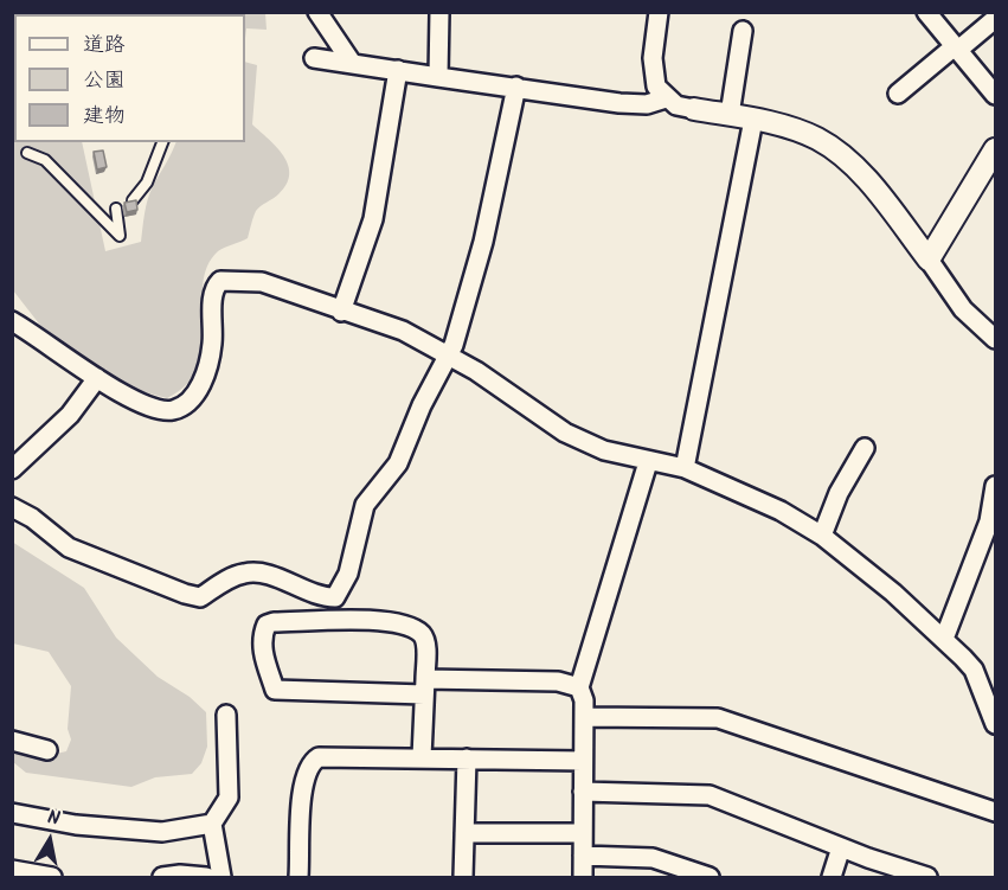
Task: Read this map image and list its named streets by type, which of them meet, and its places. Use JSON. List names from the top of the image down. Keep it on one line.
{"legend":["道路","公園","建物"],"north":"top"}
